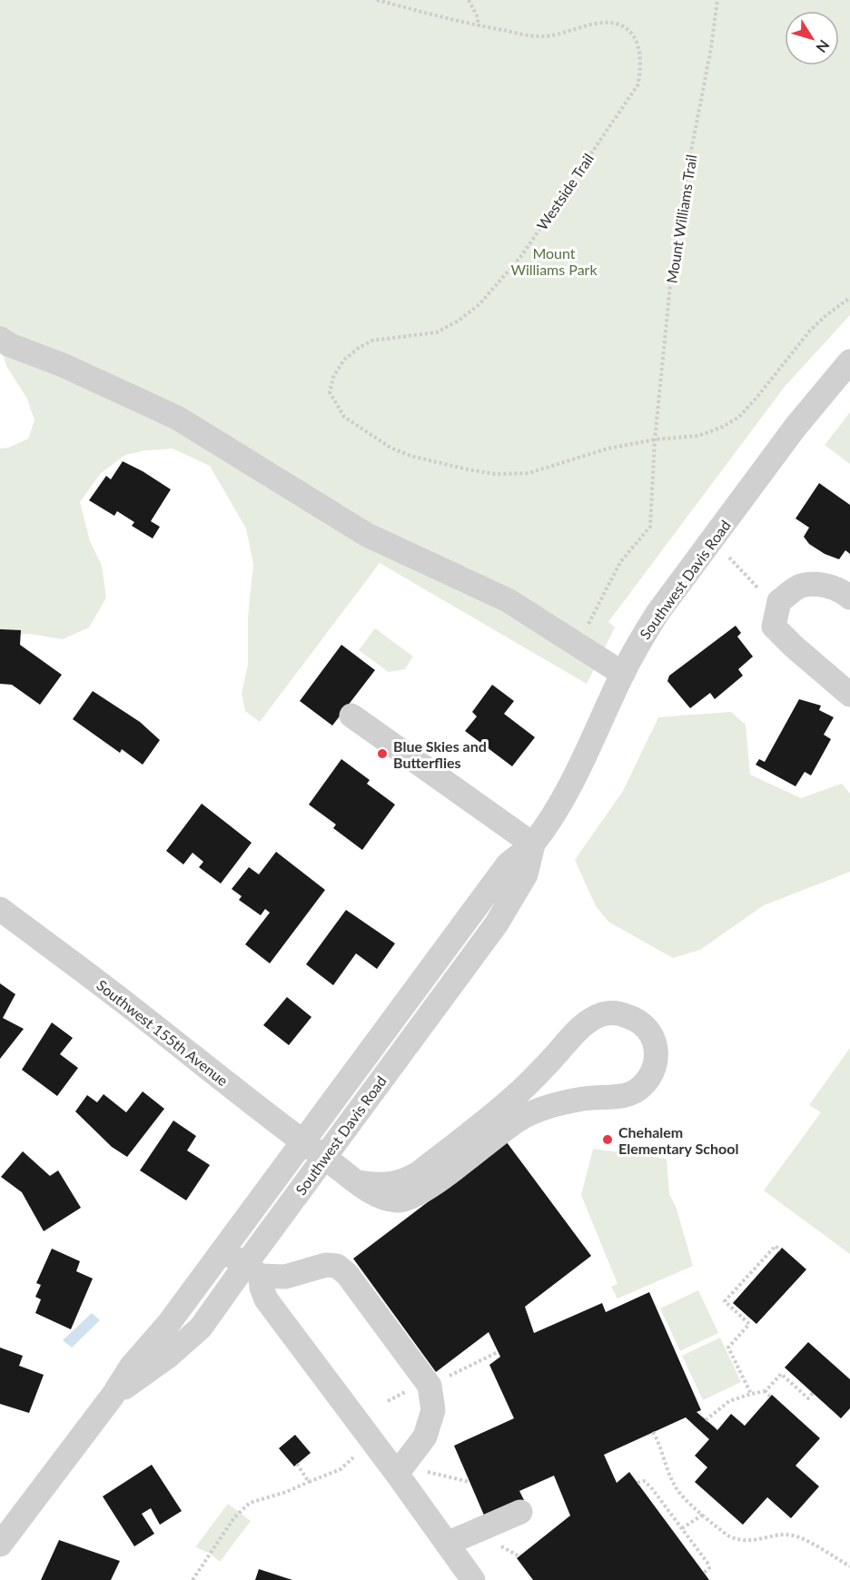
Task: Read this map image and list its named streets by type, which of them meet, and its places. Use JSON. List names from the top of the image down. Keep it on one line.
{"streets":{"street":["Southwest Davis Road","Southwest 155th Avenue"],"path":["Westside Trail","Mount Williams Trail"]},"crossings":[["Westside Trail","Mount Williams Trail"],["Southwest Davis Road","Southwest 155th Avenue"]],"parks":["Mount Williams Park"],"places":["Blue Skies and Butterflies","Chehalem Elementary School"],"north":"bottom right"}
